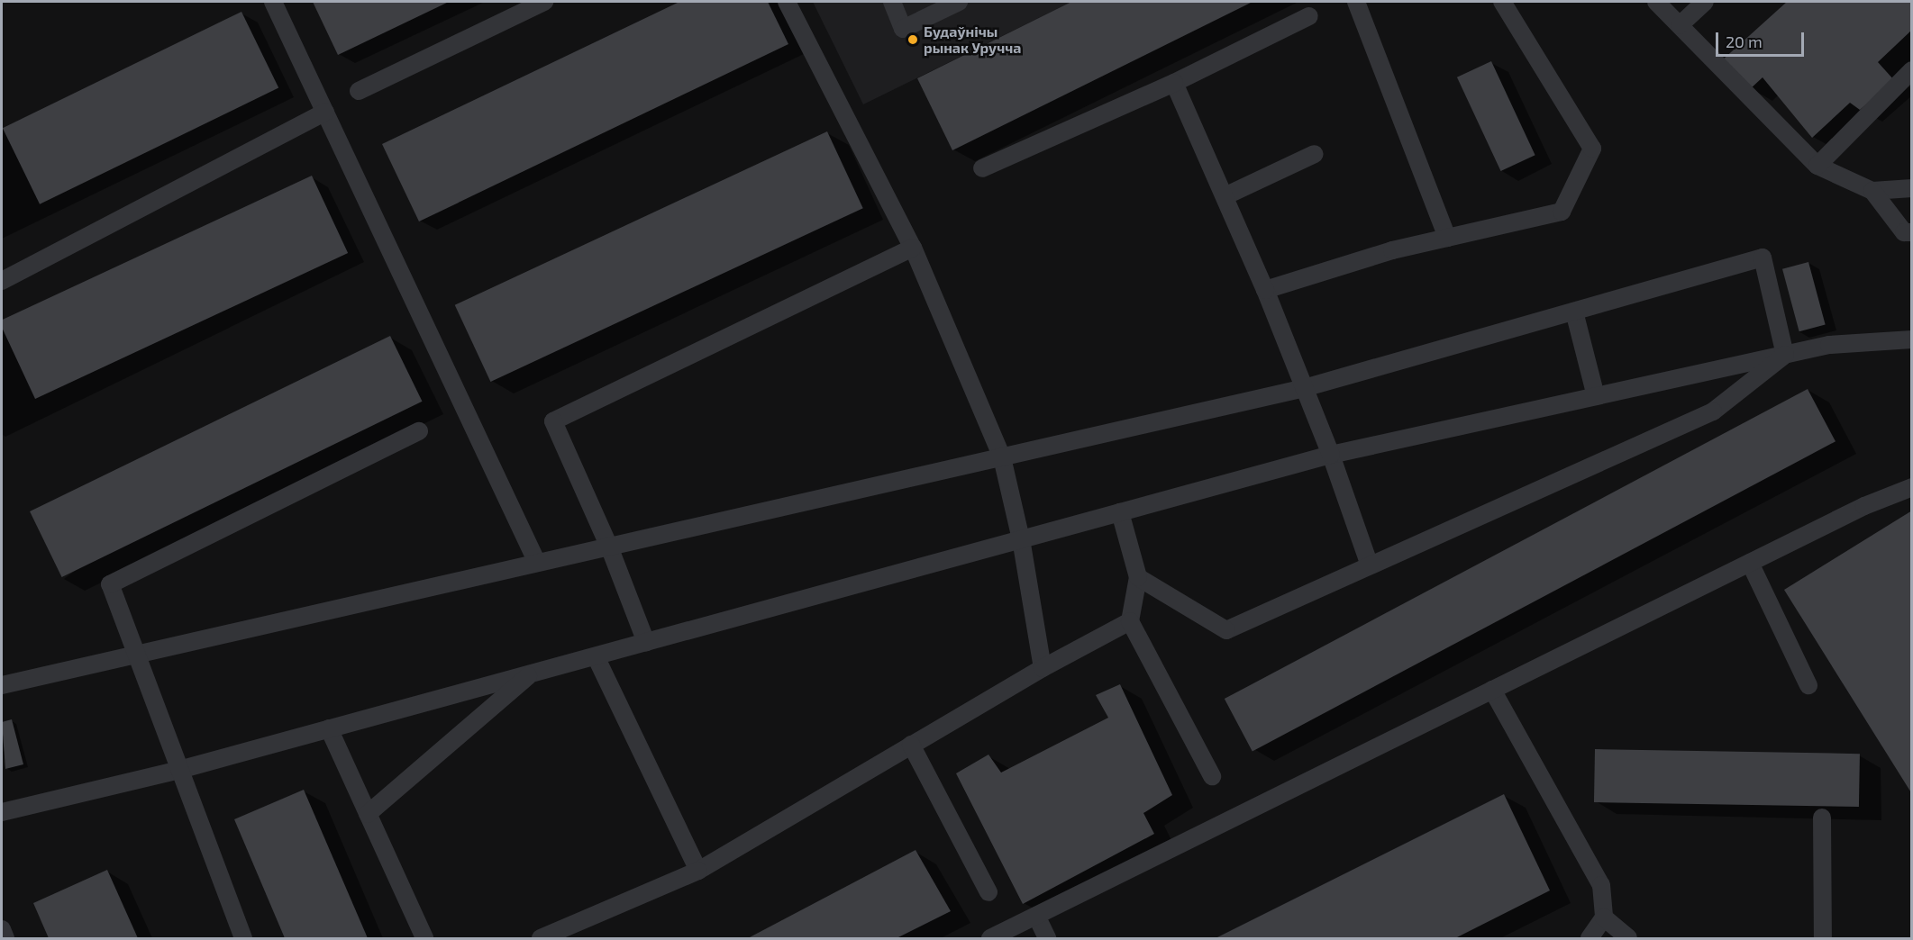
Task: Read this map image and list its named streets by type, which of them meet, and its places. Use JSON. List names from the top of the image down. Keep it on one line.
{"places":["Будаўнічы рынак Уручча"],"scale_bar":"20 m"}
